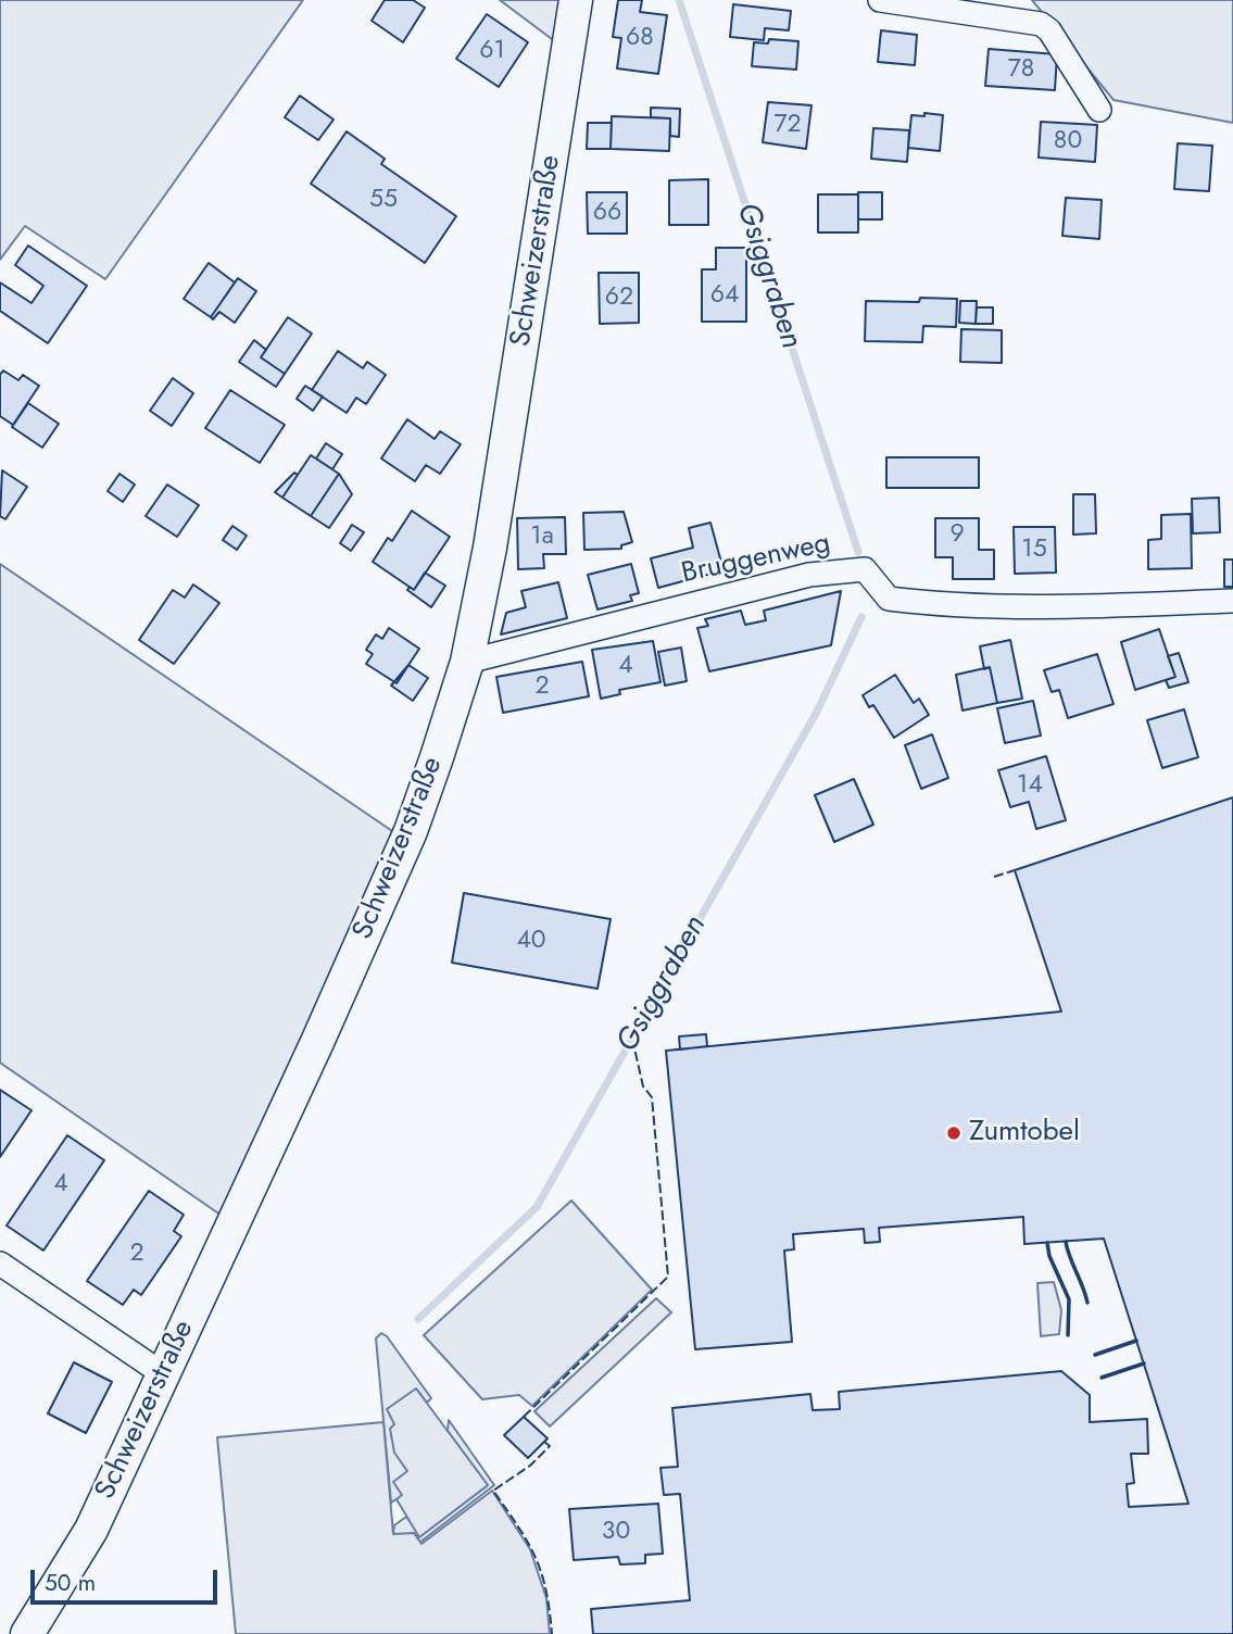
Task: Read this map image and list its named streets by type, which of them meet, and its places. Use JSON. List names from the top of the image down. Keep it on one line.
{"streets":{"street":["Schweizerstraße","Bruggenweg"]},"crossings":[["Schweizerstraße","Bruggenweg"]],"water":["Gsiggraben"],"places":["Zumtobel"],"house_numbers":["68","61","78","72","80","55","66","64","62","9","1a","15","4","2","14","40","4","2","30"],"scale_bar":"50 m"}
